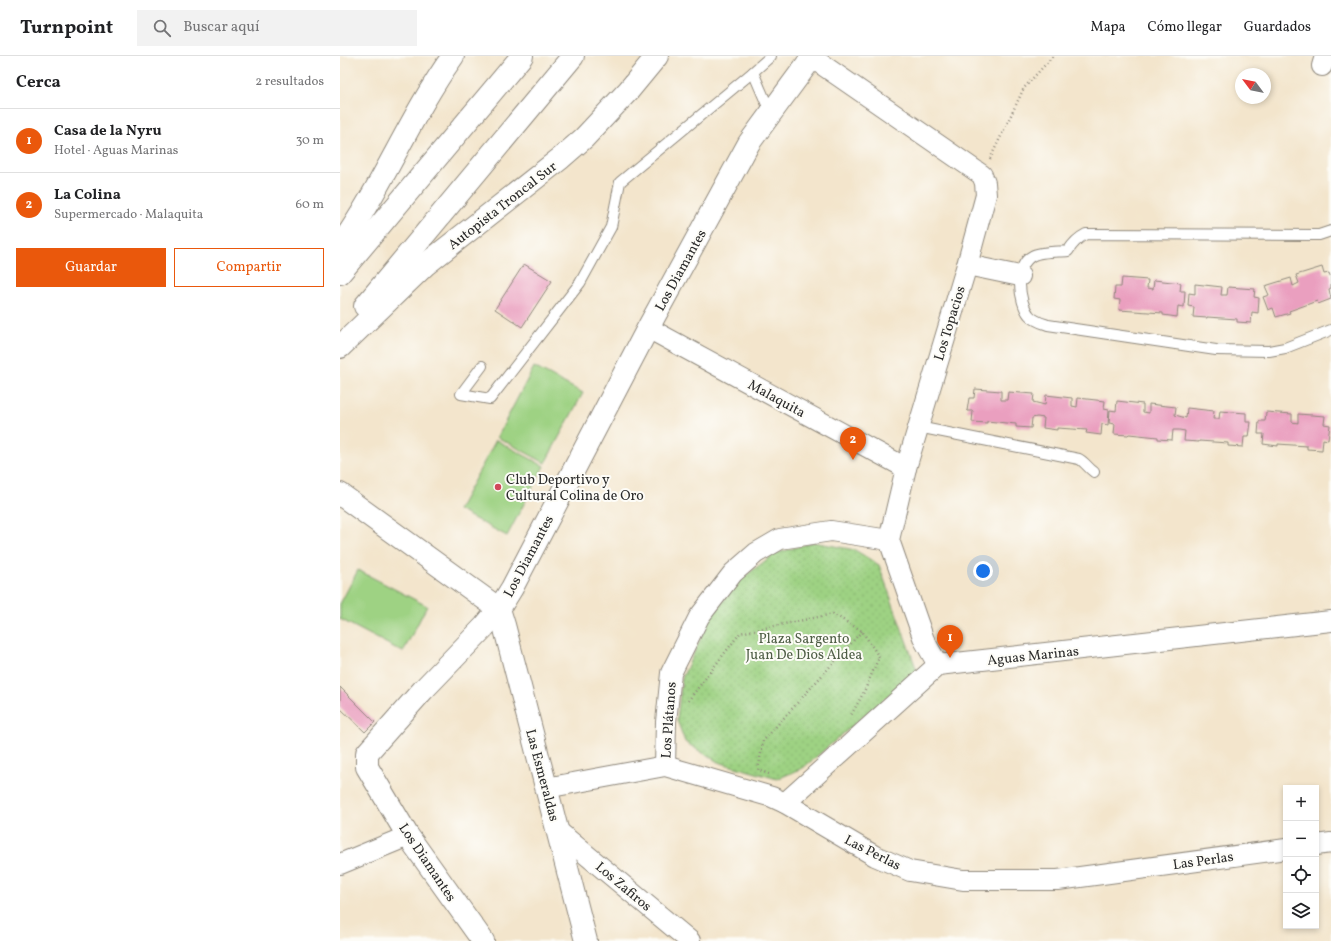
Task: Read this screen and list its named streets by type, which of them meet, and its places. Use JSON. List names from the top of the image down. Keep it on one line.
{"streets":{"main road":["Autopista Troncal Sur","Los Diamantes","Las Esmeraldas"],"street":["Los Topacios","Malaquita","Aguas Marinas","Los Plátanos","Las Perlas","Los Zafiros"]},"crossings":[["Los Diamantes","Malaquita"],["Los Diamantes","Las Esmeraldas"],["Los Topacios","Malaquita"],["Los Topacios","Los Plátanos"],["Los Plátanos","Las Perlas"],["Las Esmeraldas","Las Perlas"],["Las Esmeraldas","Los Zafiros"]],"parks":["Plaza Sargento Juan De Dios Aldea"],"places":["Club Deportivo y Cultural Colina de Oro"],"north":"top left","page":{"header":"Turnpoint","search":"Buscar aquí","nav":["Mapa","Cómo llegar","Guardados"],"heading":["Cerca","2 resultados"],"list":[{"mark":"1","name":"Casa de la Nyru","note":"Hotel · Aguas Marinas","value":"30 m"},{"mark":"2","name":"La Colina","note":"Supermercado · Malaquita","value":"60 m"}],"buttons":["Guardar","Compartir"],"pins":["2","1"],"map_buttons":["+","−"]}}
